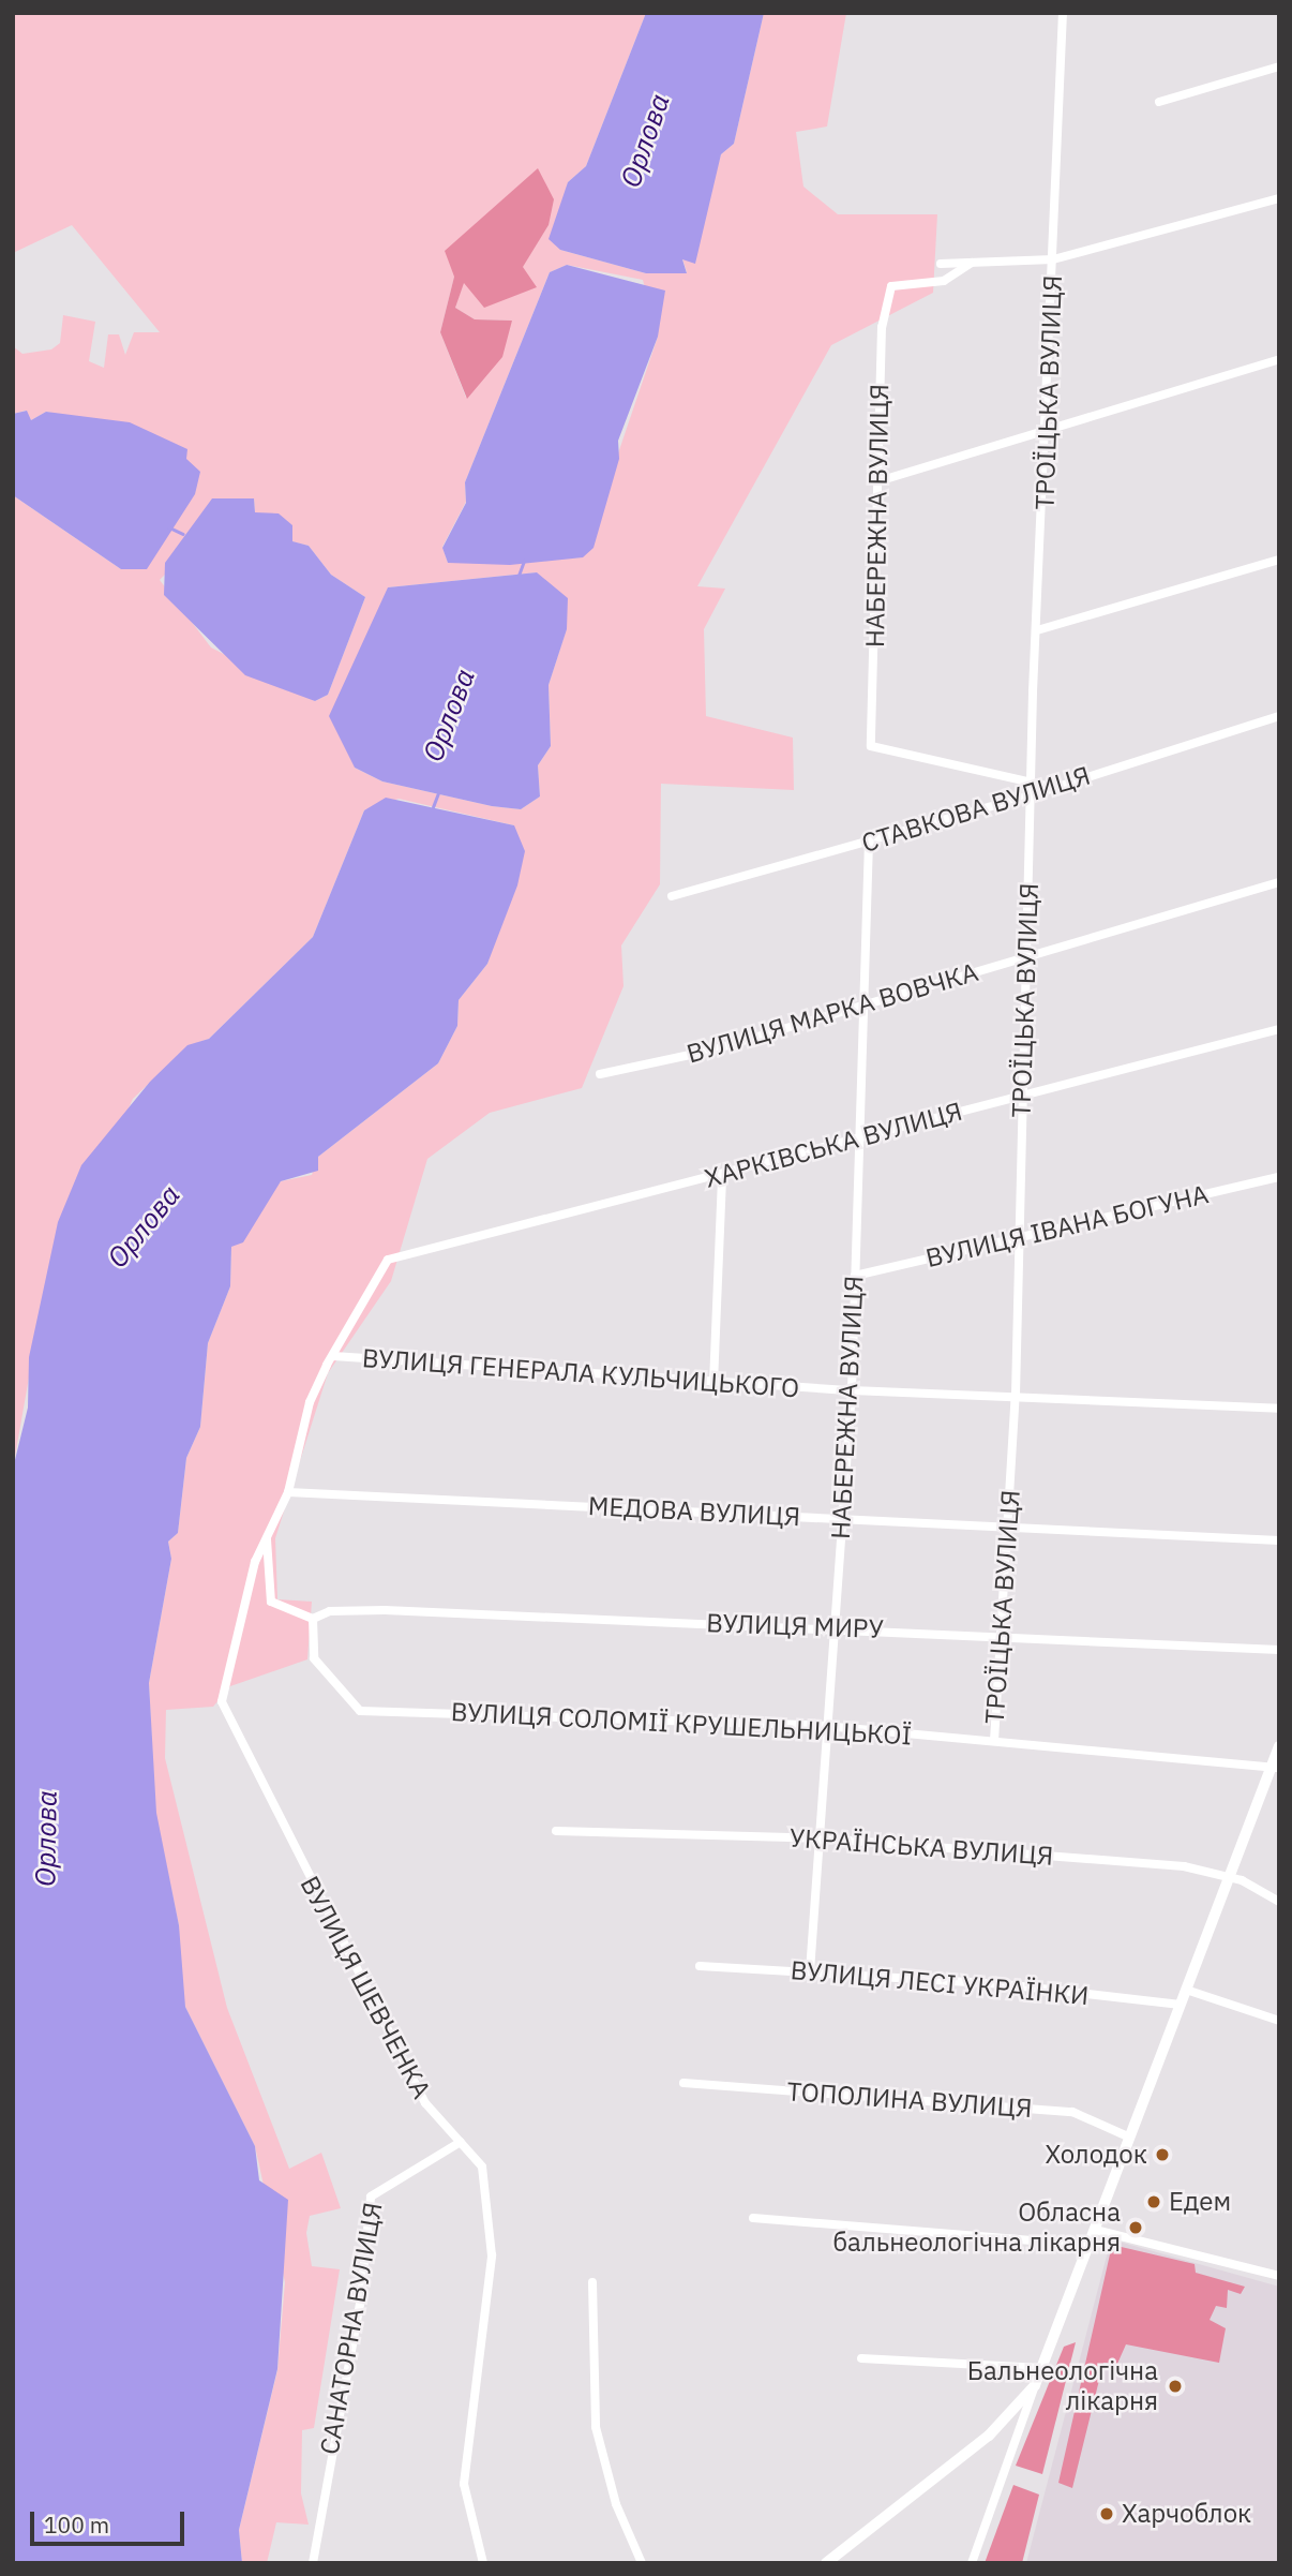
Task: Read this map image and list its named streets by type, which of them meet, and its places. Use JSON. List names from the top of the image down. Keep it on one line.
{"streets":{"street":["ТРОЇЦЬКА ВУЛИЦЯ","НАБЕРЕЖНА ВУЛИЦЯ","СТАВКОВА ВУЛИЦЯ","ВУЛИЦЯ МАРКА ВОВЧКА","ХАРКІВСЬКА ВУЛИЦЯ","ВУЛИЦЯ ІВАНА БОГУНА","ВУЛИЦЯ ГЕНЕРАЛА КУЛЬЧИЦЬКОГО","МЕДОВА ВУЛИЦЯ","ВУЛИЦЯ МИРУ","ВУЛИЦЯ СОЛОМІЇ КРУШЕЛЬНИЦЬКОЇ","УКРАЇНСЬКА ВУЛИЦЯ","ВУЛИЦЯ ЛЕСІ УКРАЇНКИ","ВУЛИЦЯ ШЕВЧЕНКА","ТОПОЛИНА ВУЛИЦЯ","САНАТОРНА ВУЛИЦЯ"]},"crossings":[["ТРОЇЦЬКА ВУЛИЦЯ","НАБЕРЕЖНА ВУЛИЦЯ"],["ТРОЇЦЬКА ВУЛИЦЯ","СТАВКОВА ВУЛИЦЯ"],["ТРОЇЦЬКА ВУЛИЦЯ","ВУЛИЦЯ МАРКА ВОВЧКА"],["ТРОЇЦЬКА ВУЛИЦЯ","ХАРКІВСЬКА ВУЛИЦЯ"],["ТРОЇЦЬКА ВУЛИЦЯ","ВУЛИЦЯ ІВАНА БОГУНА"],["ТРОЇЦЬКА ВУЛИЦЯ","ВУЛИЦЯ ГЕНЕРАЛА КУЛЬЧИЦЬКОГО"],["ТРОЇЦЬКА ВУЛИЦЯ","МЕДОВА ВУЛИЦЯ"],["ТРОЇЦЬКА ВУЛИЦЯ","ВУЛИЦЯ МИРУ"],["ТРОЇЦЬКА ВУЛИЦЯ","ВУЛИЦЯ СОЛОМІЇ КРУШЕЛЬНИЦЬКОЇ"],["НАБЕРЕЖНА ВУЛИЦЯ","СТАВКОВА ВУЛИЦЯ"],["НАБЕРЕЖНА ВУЛИЦЯ","ВУЛИЦЯ МАРКА ВОВЧКА"],["НАБЕРЕЖНА ВУЛИЦЯ","ХАРКІВСЬКА ВУЛИЦЯ"],["НАБЕРЕЖНА ВУЛИЦЯ","ВУЛИЦЯ ІВАНА БОГУНА"],["НАБЕРЕЖНА ВУЛИЦЯ","ВУЛИЦЯ ГЕНЕРАЛА КУЛЬЧИЦЬКОГО"],["НАБЕРЕЖНА ВУЛИЦЯ","МЕДОВА ВУЛИЦЯ"],["НАБЕРЕЖНА ВУЛИЦЯ","ВУЛИЦЯ МИРУ"],["НАБЕРЕЖНА ВУЛИЦЯ","ВУЛИЦЯ СОЛОМІЇ КРУШЕЛЬНИЦЬКОЇ"],["НАБЕРЕЖНА ВУЛИЦЯ","УКРАЇНСЬКА ВУЛИЦЯ"],["НАБЕРЕЖНА ВУЛИЦЯ","ВУЛИЦЯ ЛЕСІ УКРАЇНКИ"],["ХАРКІВСЬКА ВУЛИЦЯ","ВУЛИЦЯ ГЕНЕРАЛА КУЛЬЧИЦЬКОГО"],["ВУЛИЦЯ МИРУ","ВУЛИЦЯ СОЛОМІЇ КРУШЕЛЬНИЦЬКОЇ"],["ВУЛИЦЯ ШЕВЧЕНКА","САНАТОРНА ВУЛИЦЯ"]],"water":["Орлова"],"places":["Холодок","Едем","Обласна бальнеологічна лікарня","Бальнеологічна лікарня","Харчоблок"],"scale_bar":"100 m"}
